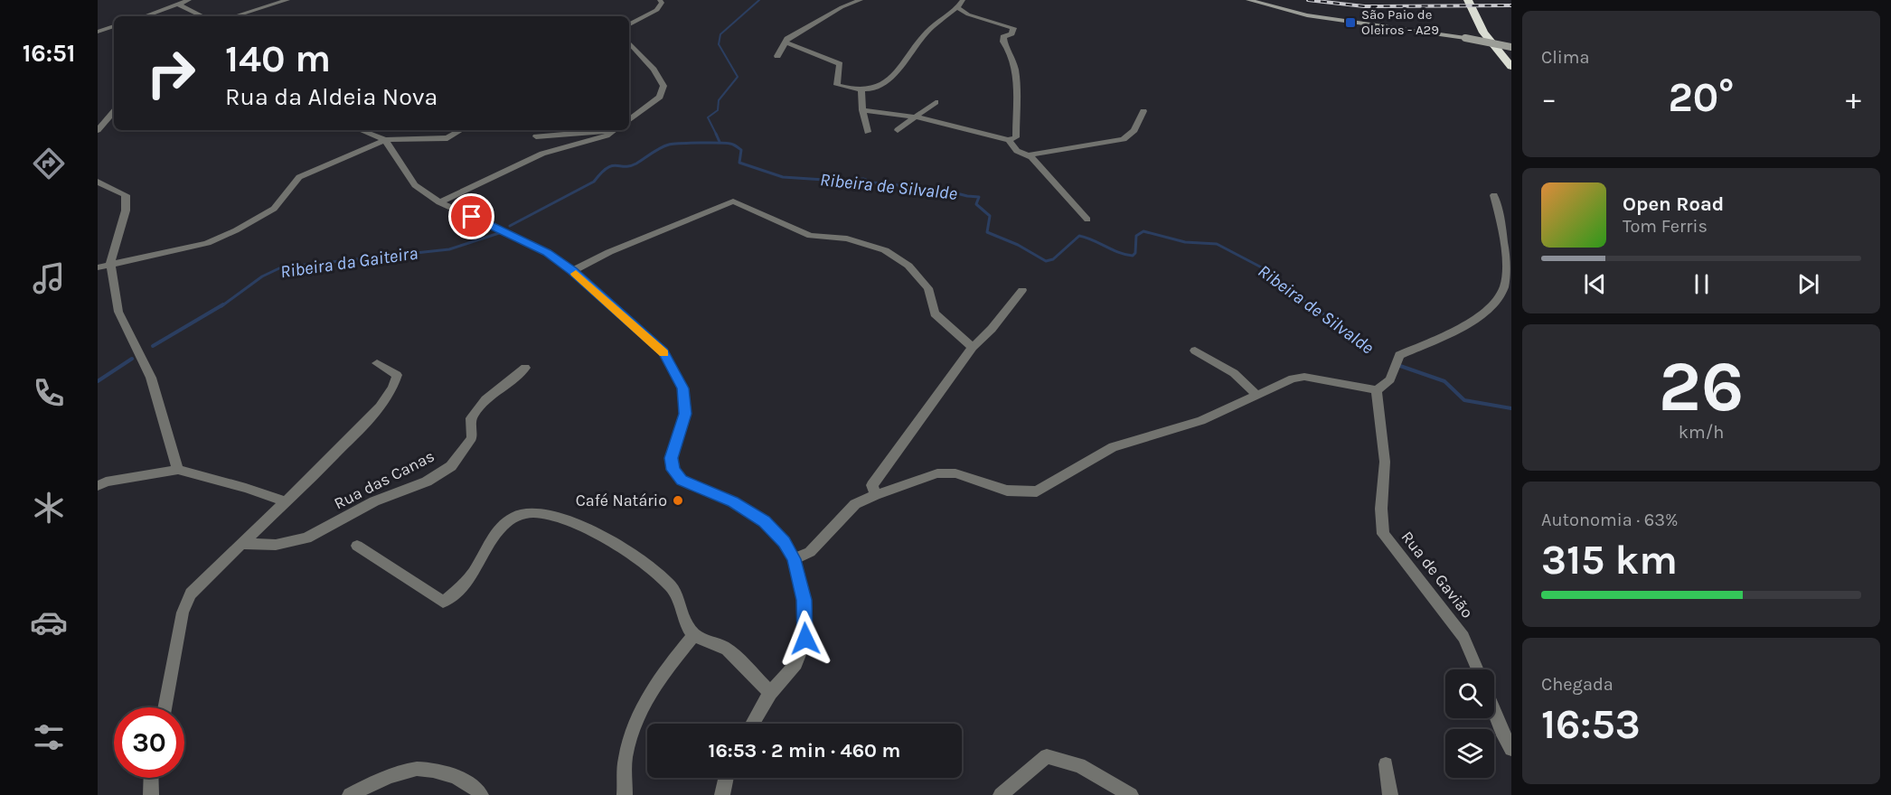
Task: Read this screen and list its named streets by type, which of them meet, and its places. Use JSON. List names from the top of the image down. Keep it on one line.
{"streets":{"street":["Rua das Canas","Rua de Gavião"]},"water":["Ribeira de Silvalde","Ribeira da Gaiteira"],"places":{"transit":["São Paio de Oleiros - A29"],"other":["Café Natário"]},"page":{"tabs":"16:51","tile":["Clima",["26","km/h"],["Autonomia · 63%","315 km"],["Chegada","16:53"]],"turn":["140 m","Rua da Aldeia Nova"],"heat":["−","20°","+"],"song":["Open Road","Tom Ferris"],"limit":"30","trip":"16:53 · 2 min · 460 m"}}
